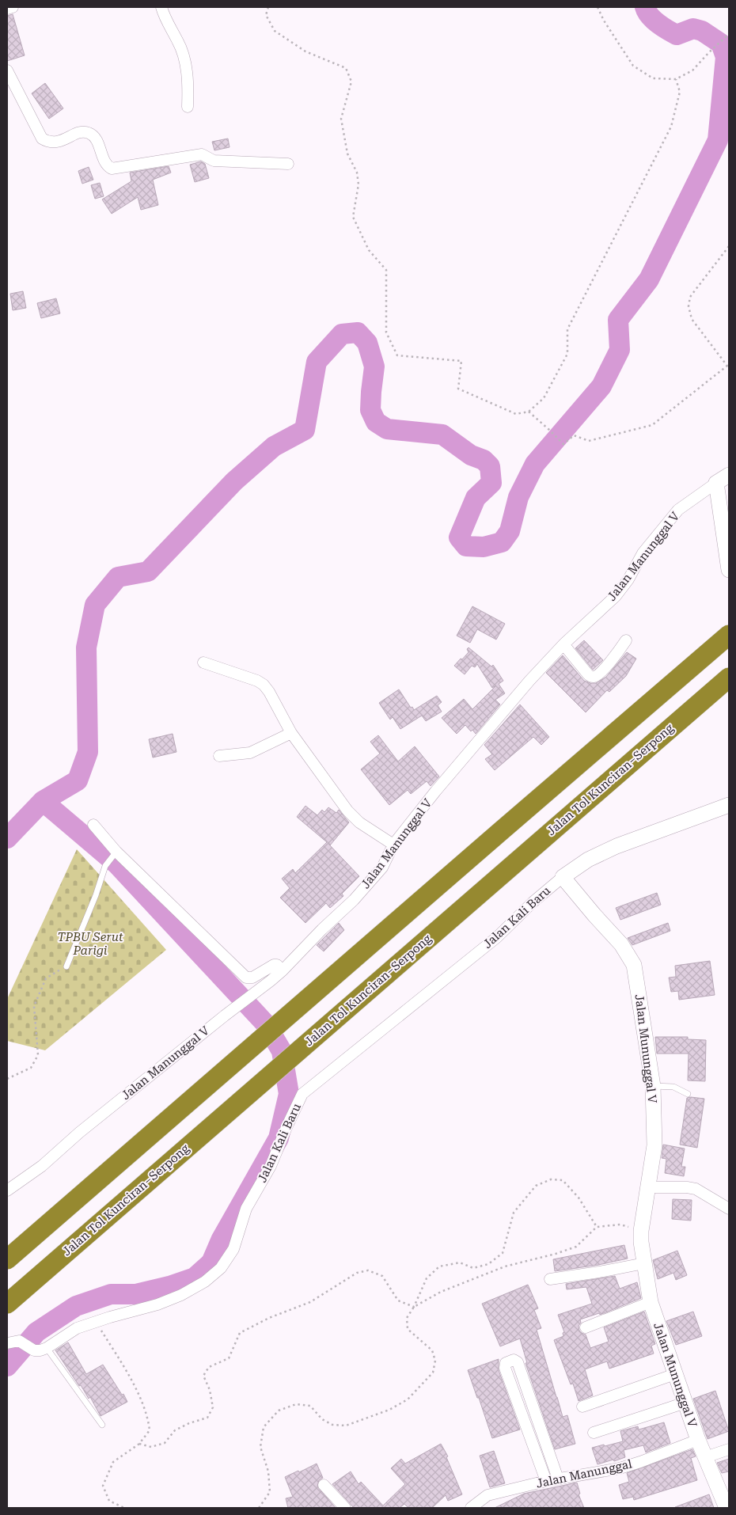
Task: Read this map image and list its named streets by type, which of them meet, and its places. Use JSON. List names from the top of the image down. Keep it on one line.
{"streets":{"highway":["Jalan Tol Kunciran–Serpong"],"street":["Jalan Manunggal V","Jalan Kali Baru","Jalan Mununggal V","Jalan Manunggal"]},"crossings":[["Jalan Kali Baru","Jalan Mununggal V"],["Jalan Mununggal V","Jalan Manunggal"]],"parks":["TPBU Serut Parigi"]}
